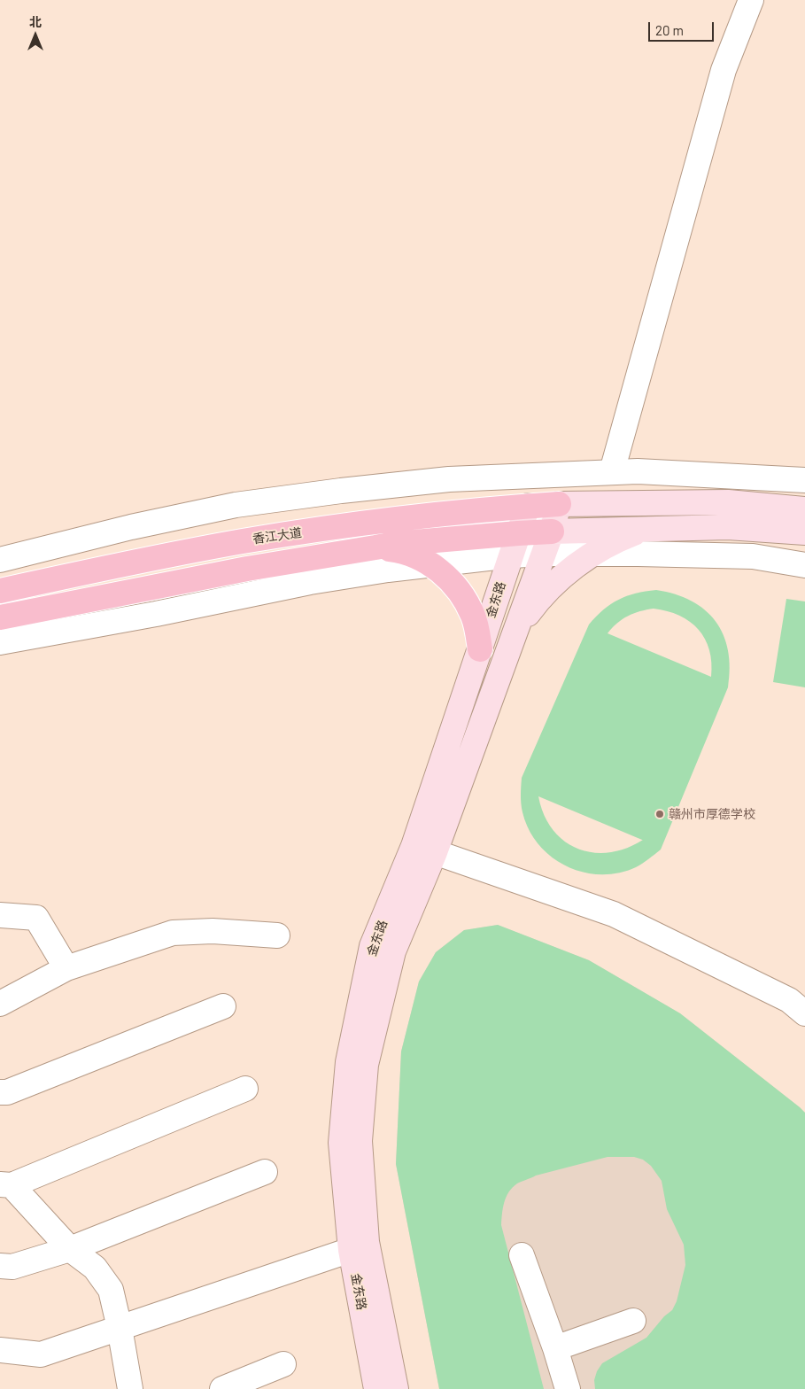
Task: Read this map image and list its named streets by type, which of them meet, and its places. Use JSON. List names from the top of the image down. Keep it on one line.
{"streets":{"main road":["香江大道","金东路"]},"crossings":[["香江大道","金东路"]],"places":["赣州市厚德学校"],"scale_bar":"20 m","north":"top"}
